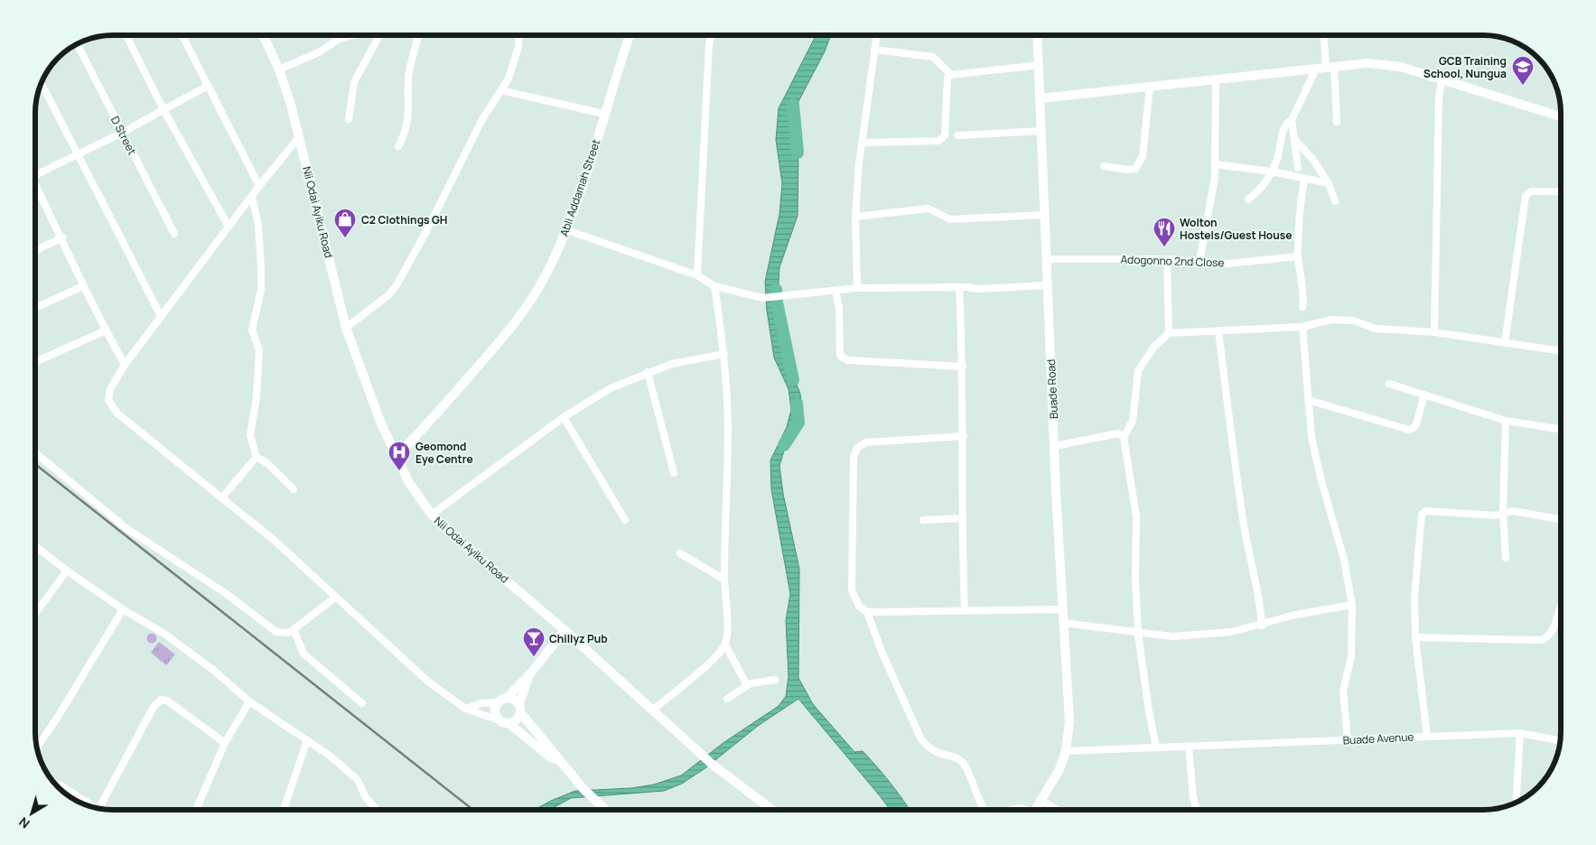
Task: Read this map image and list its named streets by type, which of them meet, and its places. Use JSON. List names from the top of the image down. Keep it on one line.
{"streets":{"street":["D Street","Abli Addamah Street","Nii Odai Ayiku Road","Adogonno 2nd Close","Buade Road","Buade Avenue"]},"crossings":[["Abli Addamah Street","Nii Odai Ayiku Road"],["Adogonno 2nd Close","Buade Road"],["Buade Road","Buade Avenue"]],"places":{"school or university":["GCB Training School, Nungua"],"shop":["C2 Clothings GH"],"restaurant":["Wolton Hostels/Guest House"],"hospital":["Geomond Eye Centre"],"bar":["Chillyz Pub"]},"north":"bottom left"}
